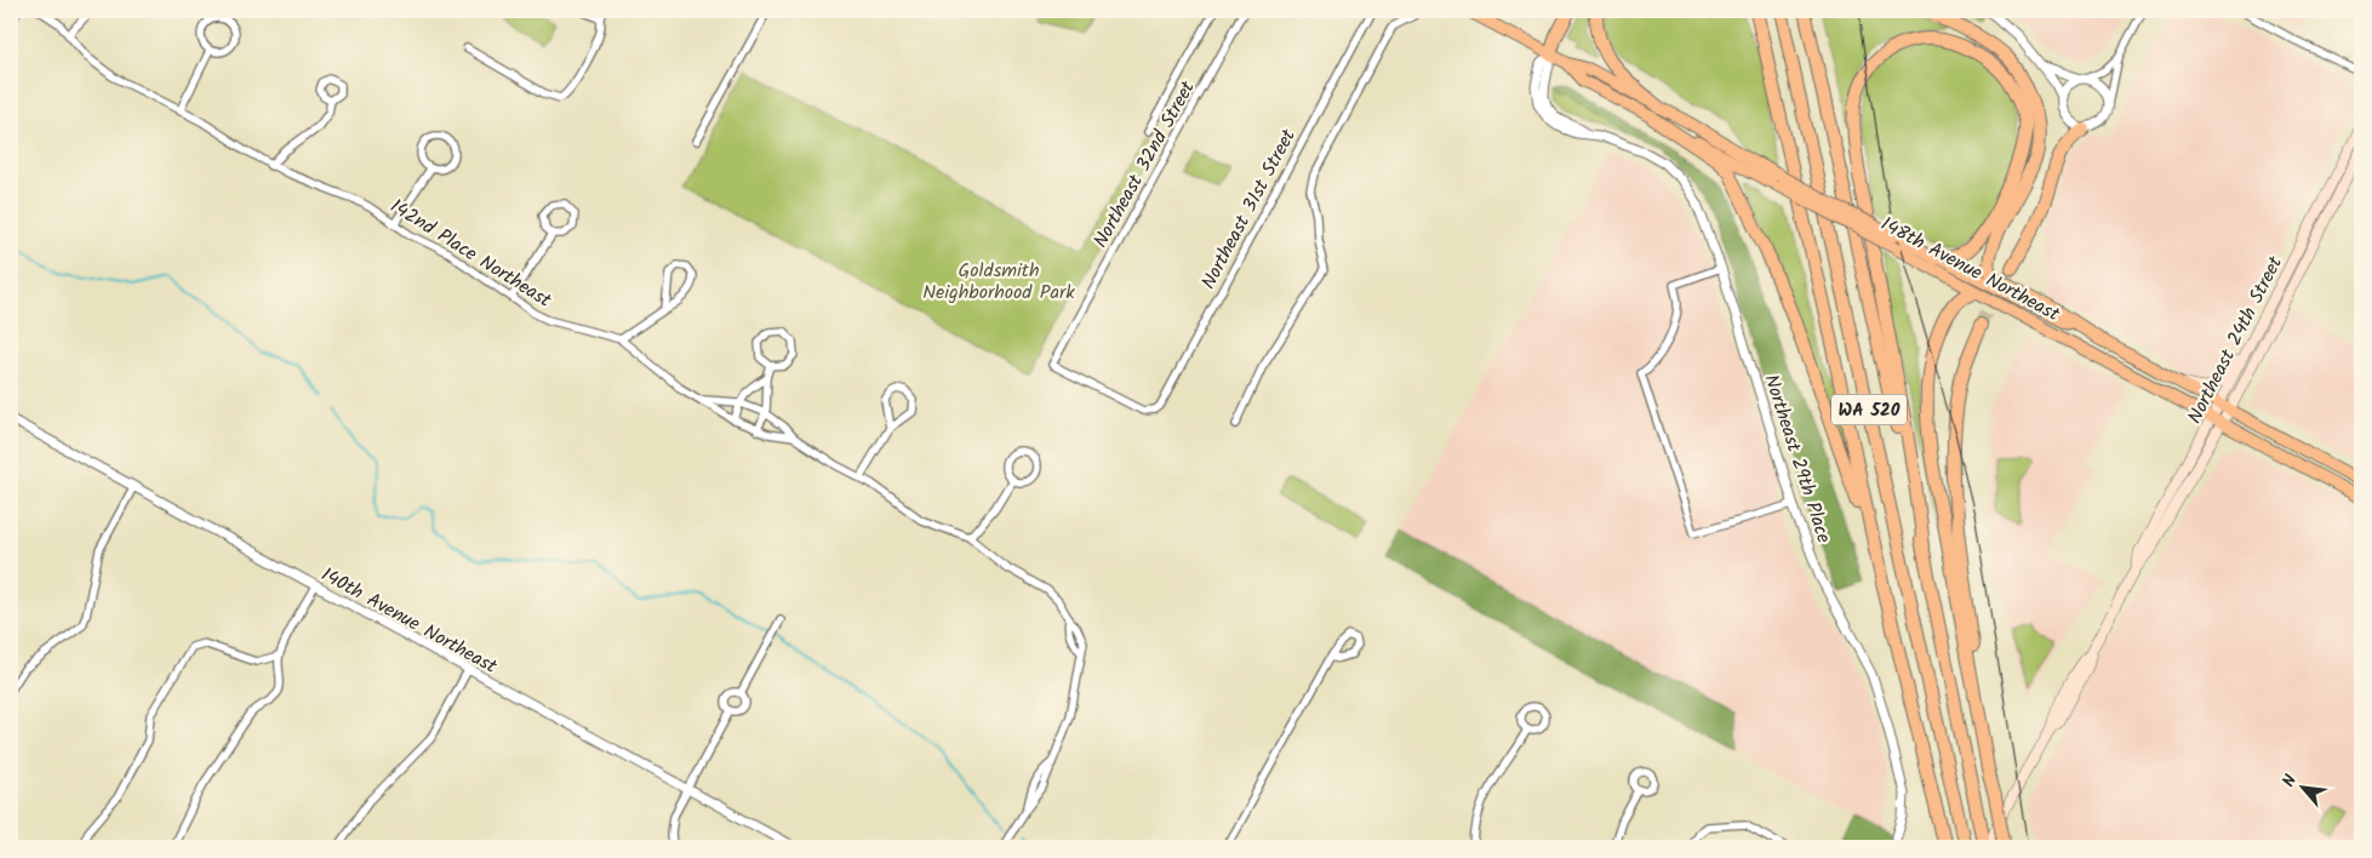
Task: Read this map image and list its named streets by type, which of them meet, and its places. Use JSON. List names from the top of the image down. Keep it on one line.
{"streets":{"highway":["WA 520"],"main road":["148th Avenue Northeast","Northeast 24th Street"],"street":["Northeast 32nd Street","Northeast 31st Street","142nd Place Northeast","Northeast 29th Place","140th Avenue Northeast"]},"crossings":[["Northeast 32nd Street","Northeast 31st Street"],["148th Avenue Northeast","Northeast 24th Street"],["148th Avenue Northeast","Northeast 29th Place"],["Northeast 24th Street","WA 520"]],"parks":["Goldsmith Neighborhood Park"],"north":"top left"}
